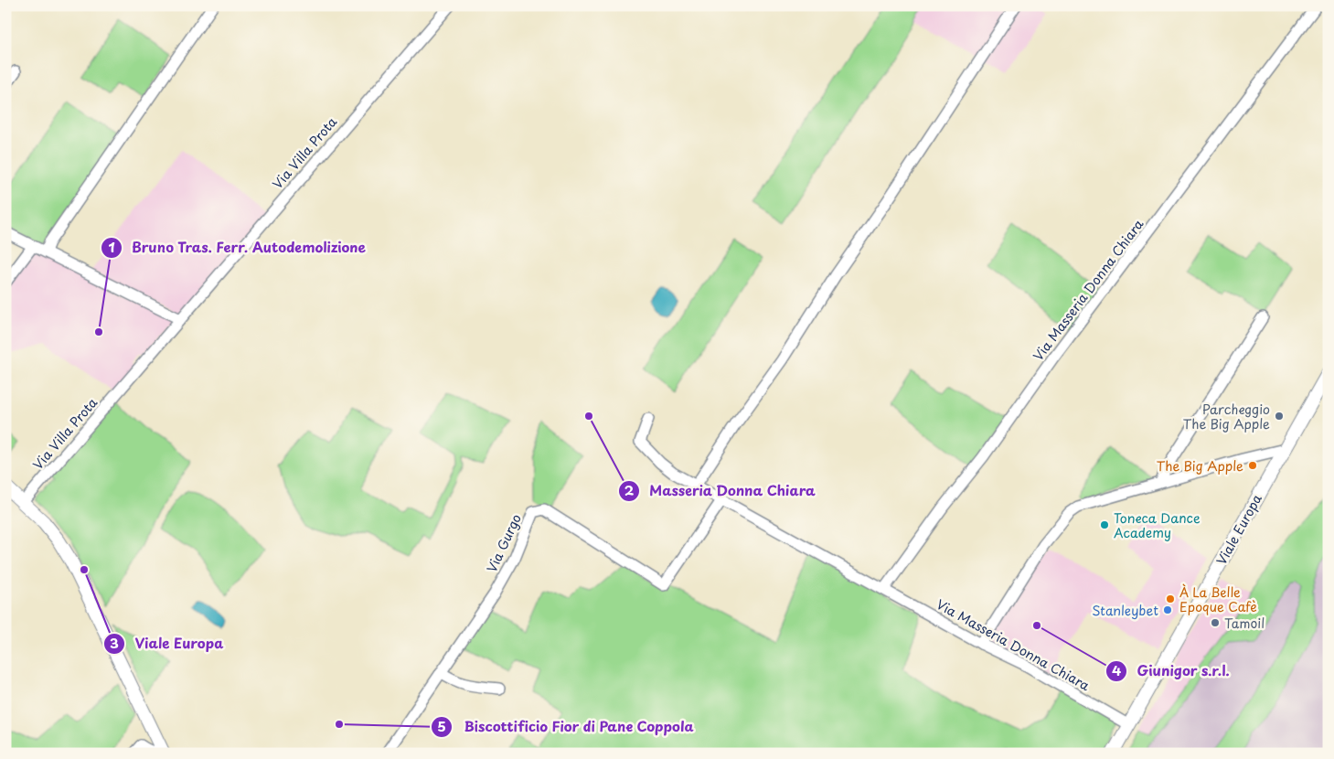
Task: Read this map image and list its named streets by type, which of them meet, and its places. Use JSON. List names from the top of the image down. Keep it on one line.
{"streets":{"street":["Via Villa Prota","Via Masseria Donna Chiara","Viale Europa","Via Gurgo"]},"crossings":[["Via Masseria Donna Chiara","Viale Europa"],["Via Masseria Donna Chiara","Via Gurgo"]],"places":["Bruno Tras. Ferr. Autodemolizione","Masseria Donna Chiara","Parcheggio The Big Apple","The Big Apple","Toneca Dance Academy","Viale Europa","À La Belle Epoque Cafè","Stanleybet","Tamoil","Giunigor s.r.l.","Biscottificio Fior di Pane Coppola"]}
